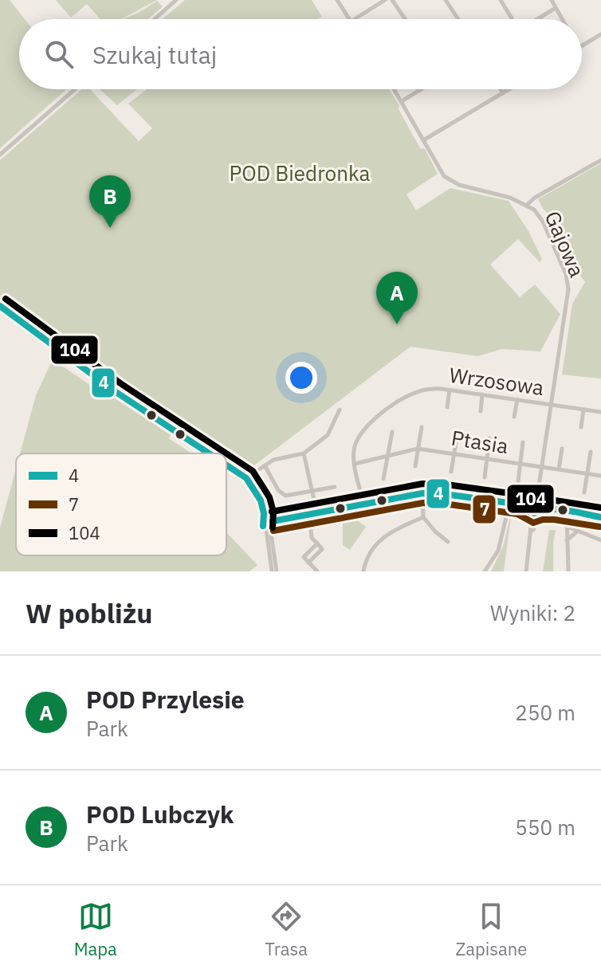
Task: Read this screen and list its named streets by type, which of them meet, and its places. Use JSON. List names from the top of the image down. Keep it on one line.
{"streets":{"street":["Gajowa","Wrzosowa","Ptasia"]},"crossings":[["Gajowa","Wrzosowa"],["Gajowa","Ptasia"],["Wrzosowa","Ptasia"]],"parks":["POD Biedronka"],"lines":["transit line 104","transit line 4","transit line 7"],"legend":["4","7","104"],"page":{"search":"Szukaj tutaj","pins":["B","A"],"heading":["W pobliżu","Wyniki: 2"],"list":[{"mark":"A","name":"POD Przylesie","note":"Park","value":"250 m"},{"mark":"B","name":"POD Lubczyk","note":"Park","value":"550 m"}],"nav":["Mapa","Trasa","Zapisane"]}}
